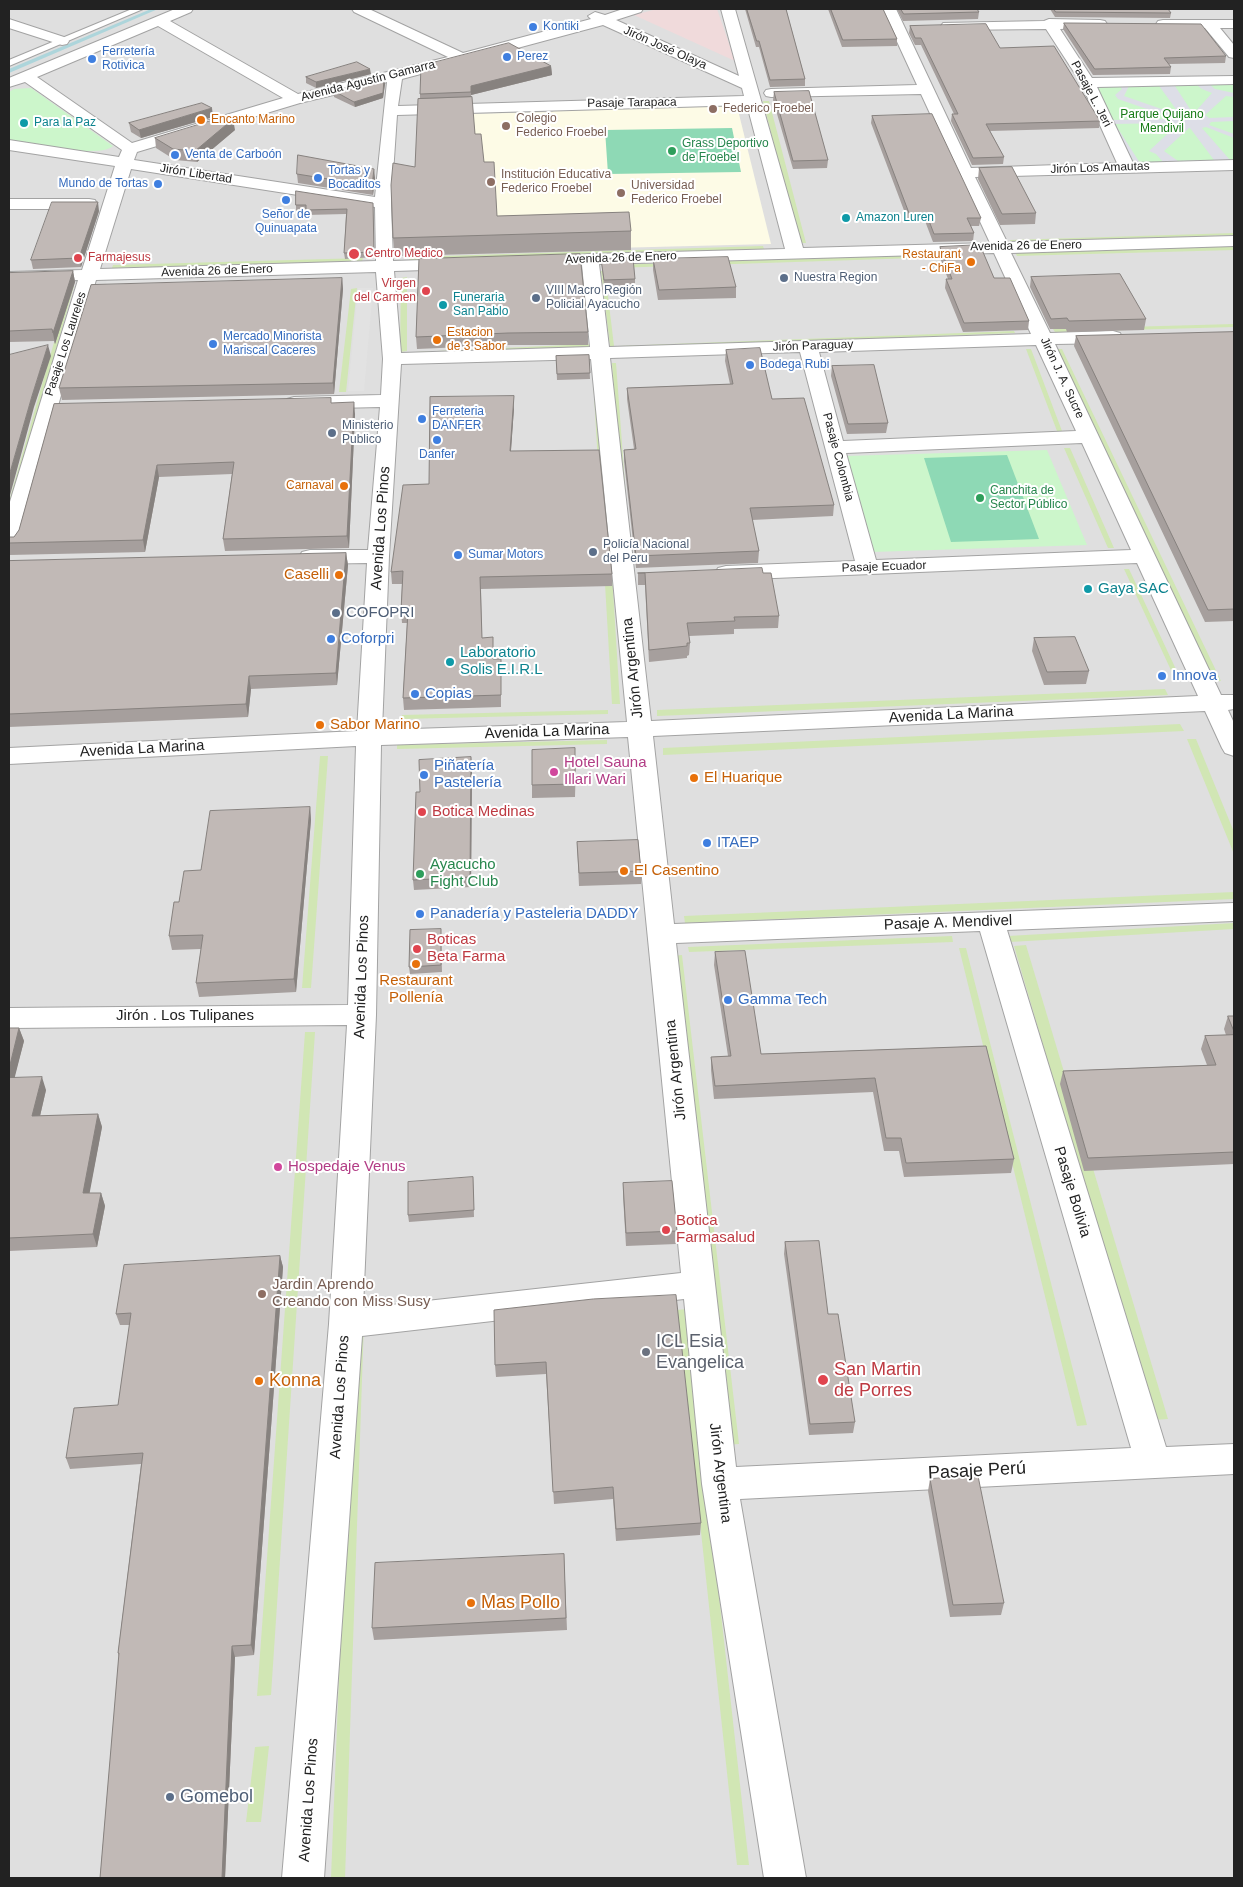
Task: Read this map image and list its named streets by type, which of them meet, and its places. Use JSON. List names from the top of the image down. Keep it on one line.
{"streets":{"street":["Jirón José Olaya","Avenida Agustín Gamarra","Pasaje L. Jeri","Pasaje Tarapaca","Jirón Los Amautas","Jirón Libertad","Avenida 26 de Enero","Pasaje Los Laureles","Jirón Paraguay","Jirón J. A. Sucre","Pasaje Colombia","Avenida Los Pinos","Pasaje Ecuador","Jirón Argentina","Avenida La Marina","Pasaje A. Mendivel","Jirón . Los Tulipanes","Pasaje Bolivia","Pasaje Perú"]},"crossings":[["Jirón José Olaya","Avenida Agustín Gamarra"],["Jirón José Olaya","Pasaje Tarapaca"],["Avenida Agustín Gamarra","Jirón Libertad"],["Avenida Agustín Gamarra","Pasaje Los Laureles"],["Avenida Agustín Gamarra","Avenida Los Pinos"],["Pasaje L. Jeri","Jirón Los Amautas"],["Pasaje Tarapaca","Jirón J. A. Sucre"],["Pasaje Tarapaca","Avenida Los Pinos"],["Jirón Los Amautas","Jirón J. A. Sucre"],["Jirón Libertad","Pasaje Los Laureles"],["Jirón Libertad","Avenida Los Pinos"],["Avenida 26 de Enero","Pasaje Los Laureles"],["Avenida 26 de Enero","Jirón J. A. Sucre"],["Avenida 26 de Enero","Avenida Los Pinos"],["Avenida 26 de Enero","Jirón Argentina"],["Jirón Paraguay","Jirón J. A. Sucre"],["Jirón Paraguay","Pasaje Colombia"],["Jirón Paraguay","Avenida Los Pinos"],["Jirón Paraguay","Jirón Argentina"],["Jirón J. A. Sucre","Pasaje Ecuador"],["Jirón J. A. Sucre","Avenida La Marina"],["Pasaje Colombia","Pasaje Ecuador"],["Avenida Los Pinos","Avenida La Marina"],["Avenida Los Pinos","Jirón . Los Tulipanes"],["Jirón Argentina","Avenida La Marina"],["Jirón Argentina","Pasaje A. Mendivel"],["Jirón Argentina","Pasaje Perú"],["Pasaje A. Mendivel","Pasaje Bolivia"],["Pasaje Bolivia","Pasaje Perú"]],"parks":["Parque Quijano Mendivil"],"places":["Kontiki","Perez","Ferretería Rotivica","Federico Froebel","Encanto Marino","Para la Paz","Colegio Federico Froebel","Grass Deportivo de Froebel","Venta de Carboón","Tortas y Bocaditos","Institución Educativa Federico Froebel","Mundo de Tortas","Universidad Federico Froebel","Señor de Quinuapata","Amazon Luren","Centro Medico","Farmajesus","Restaurant - ChiFa","Nuestra Region","Virgen del Carmen","VIII Macro Región Policial Ayacucho","Funeraria San Pablo","Estacion de 3 Sabor","Mercado Minorista Mariscal Caceres","Bodega Rubi","Ferreteria DANFER","Ministerio Publico","Danfer","Carnaval","Canchita de Sector Público","Policía Nacional del Peru","Sumar Motors","Caselli","Gaya SAC","COFOPRI","Coforpri","Laboratorio Solis E.I.R.L","Innova","Copias","Sabor Marino","Hotel Sauna Illari Wari","Piñatería Pastelería","El Huarique","Botica Medinas","ITAEP","El Casentino","Ayacucho Fight Club","Panadería y Pasteleria DADDY","Boticas Beta Farma","Restaurant Pollenía","Gamma Tech","Hospedaje Venus","Botica Farmasalud","Jardin Aprendo Creando con Miss Susy","ICL Esia Evangelica","San Martin de Porres","Konna","Mas Pollo","Gomebol"]}
